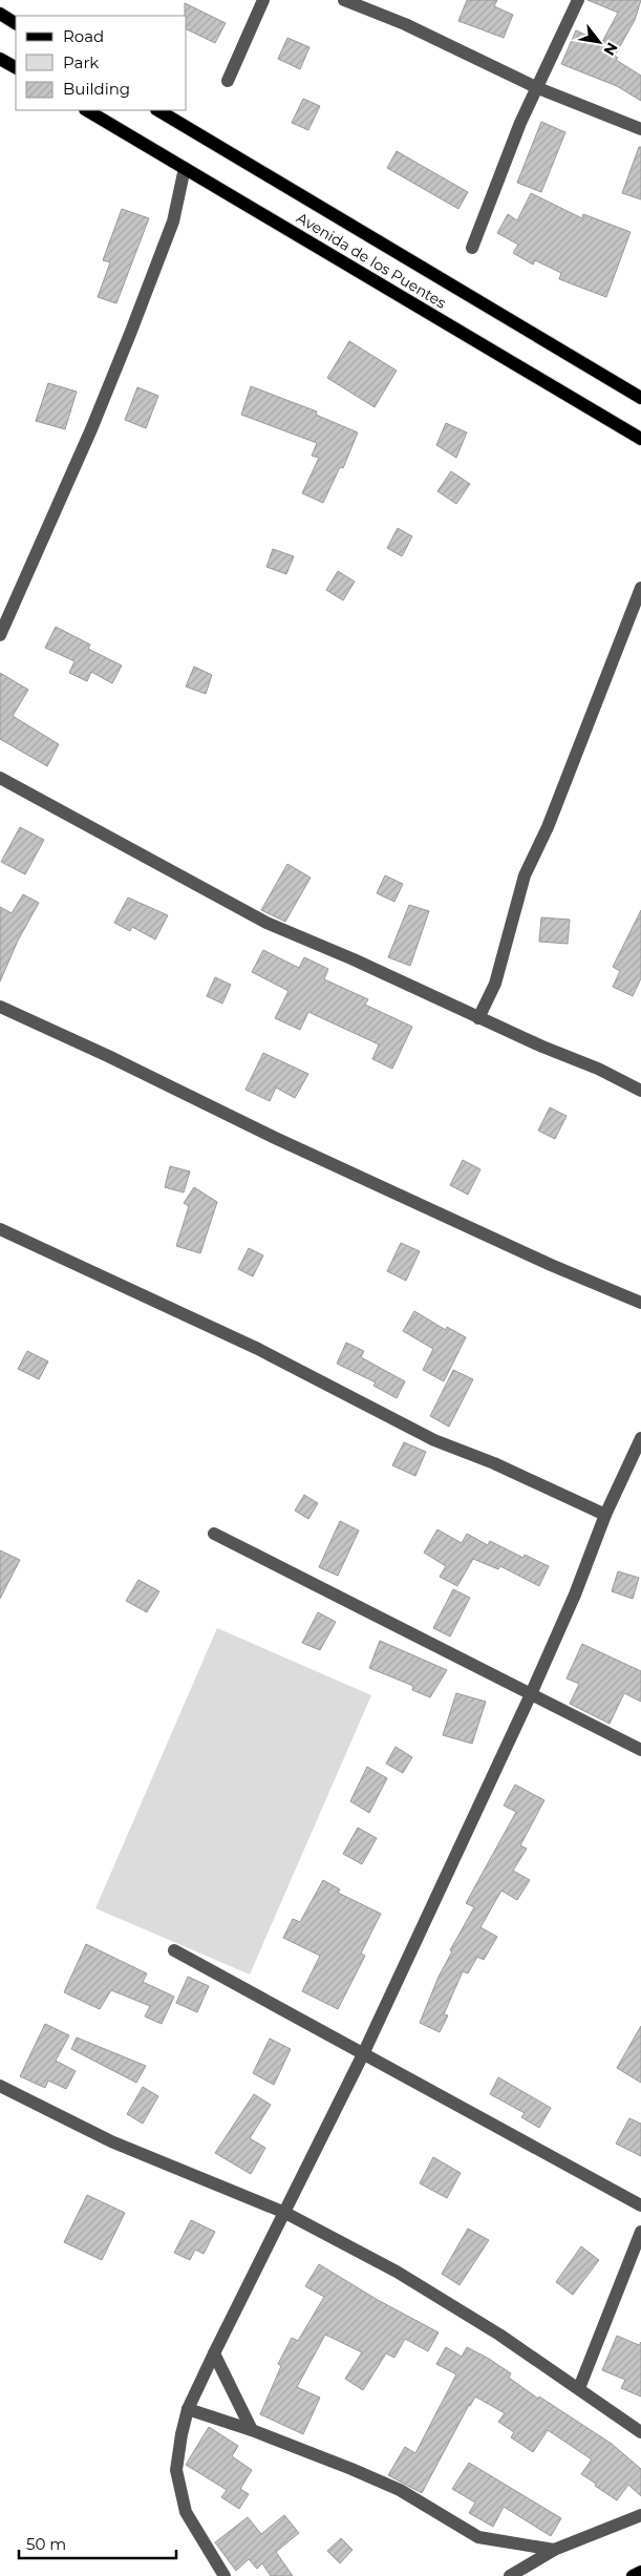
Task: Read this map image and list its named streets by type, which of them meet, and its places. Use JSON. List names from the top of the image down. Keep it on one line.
{"streets":{"main road":["Avenida de los Puentes"]},"legend":["Road","Park","Building"],"scale_bar":"50 m","north":"bottom right"}
